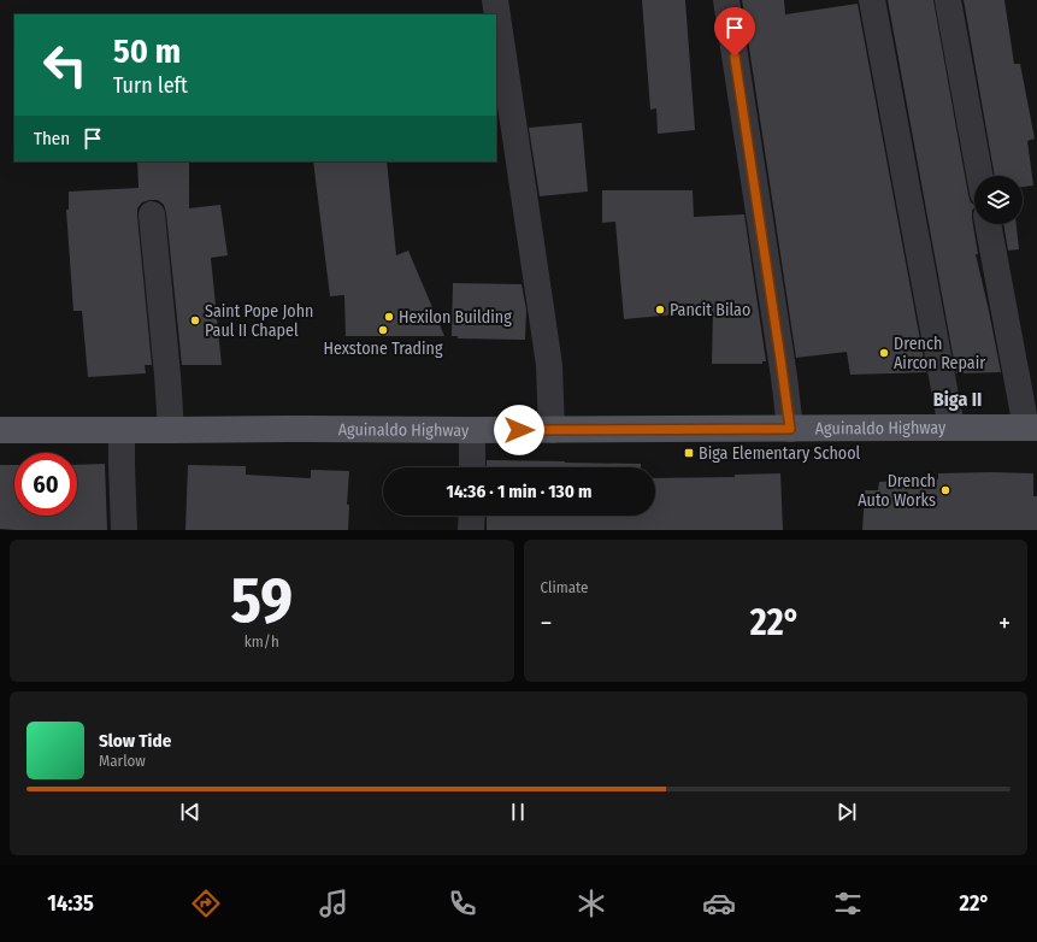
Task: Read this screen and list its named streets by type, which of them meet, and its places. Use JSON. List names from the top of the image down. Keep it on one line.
{"streets":{"main road":["Aguinaldo Highway"]},"districts":["Biga II"],"places":{"other":["Pancit Bilao","Hexilon Building","Saint Pope John Paul II Chapel","Hexstone Trading","Drench Aircon Repair","Drench Auto Works"],"transit":["Biga Elementary School"]},"page":{"turn":["50 m","Turn left"],"then":"Then","limit":"60","trip":"14:36 · 1 min · 130 m","tile":[["59","km/h"],"Climate"],"heat":["−","22°","+"],"song":["Slow Tide","Marlow"],"tabs":["14:35","22°"]}}
